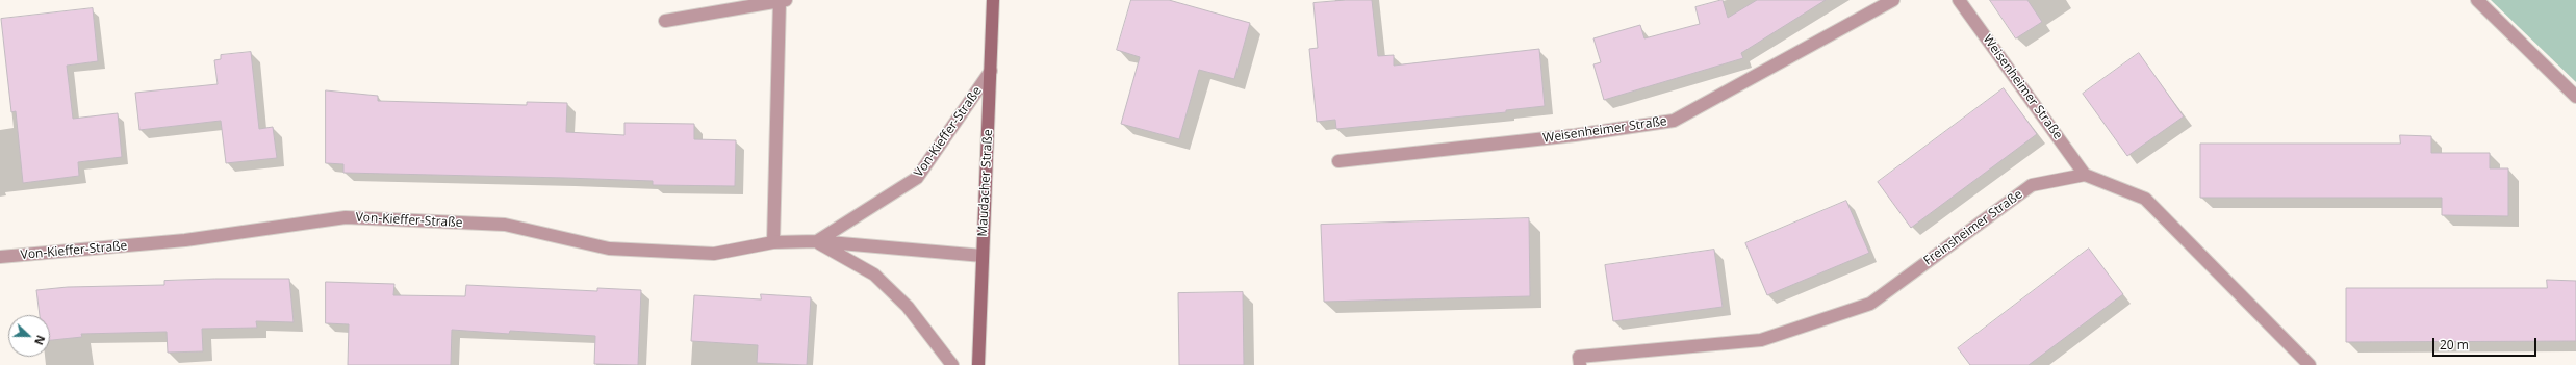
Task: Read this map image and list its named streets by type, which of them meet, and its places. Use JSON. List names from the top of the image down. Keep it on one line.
{"streets":{"main road":["Maudacher Straße"],"street":["Weisenheimer Straße","Von-Kieffer-Straße","Freinsheimer Straße"]},"crossings":[["Weisenheimer Straße","Freinsheimer Straße"],["Von-Kieffer-Straße","Maudacher Straße"]],"scale_bar":"20 m","north":"right"}
